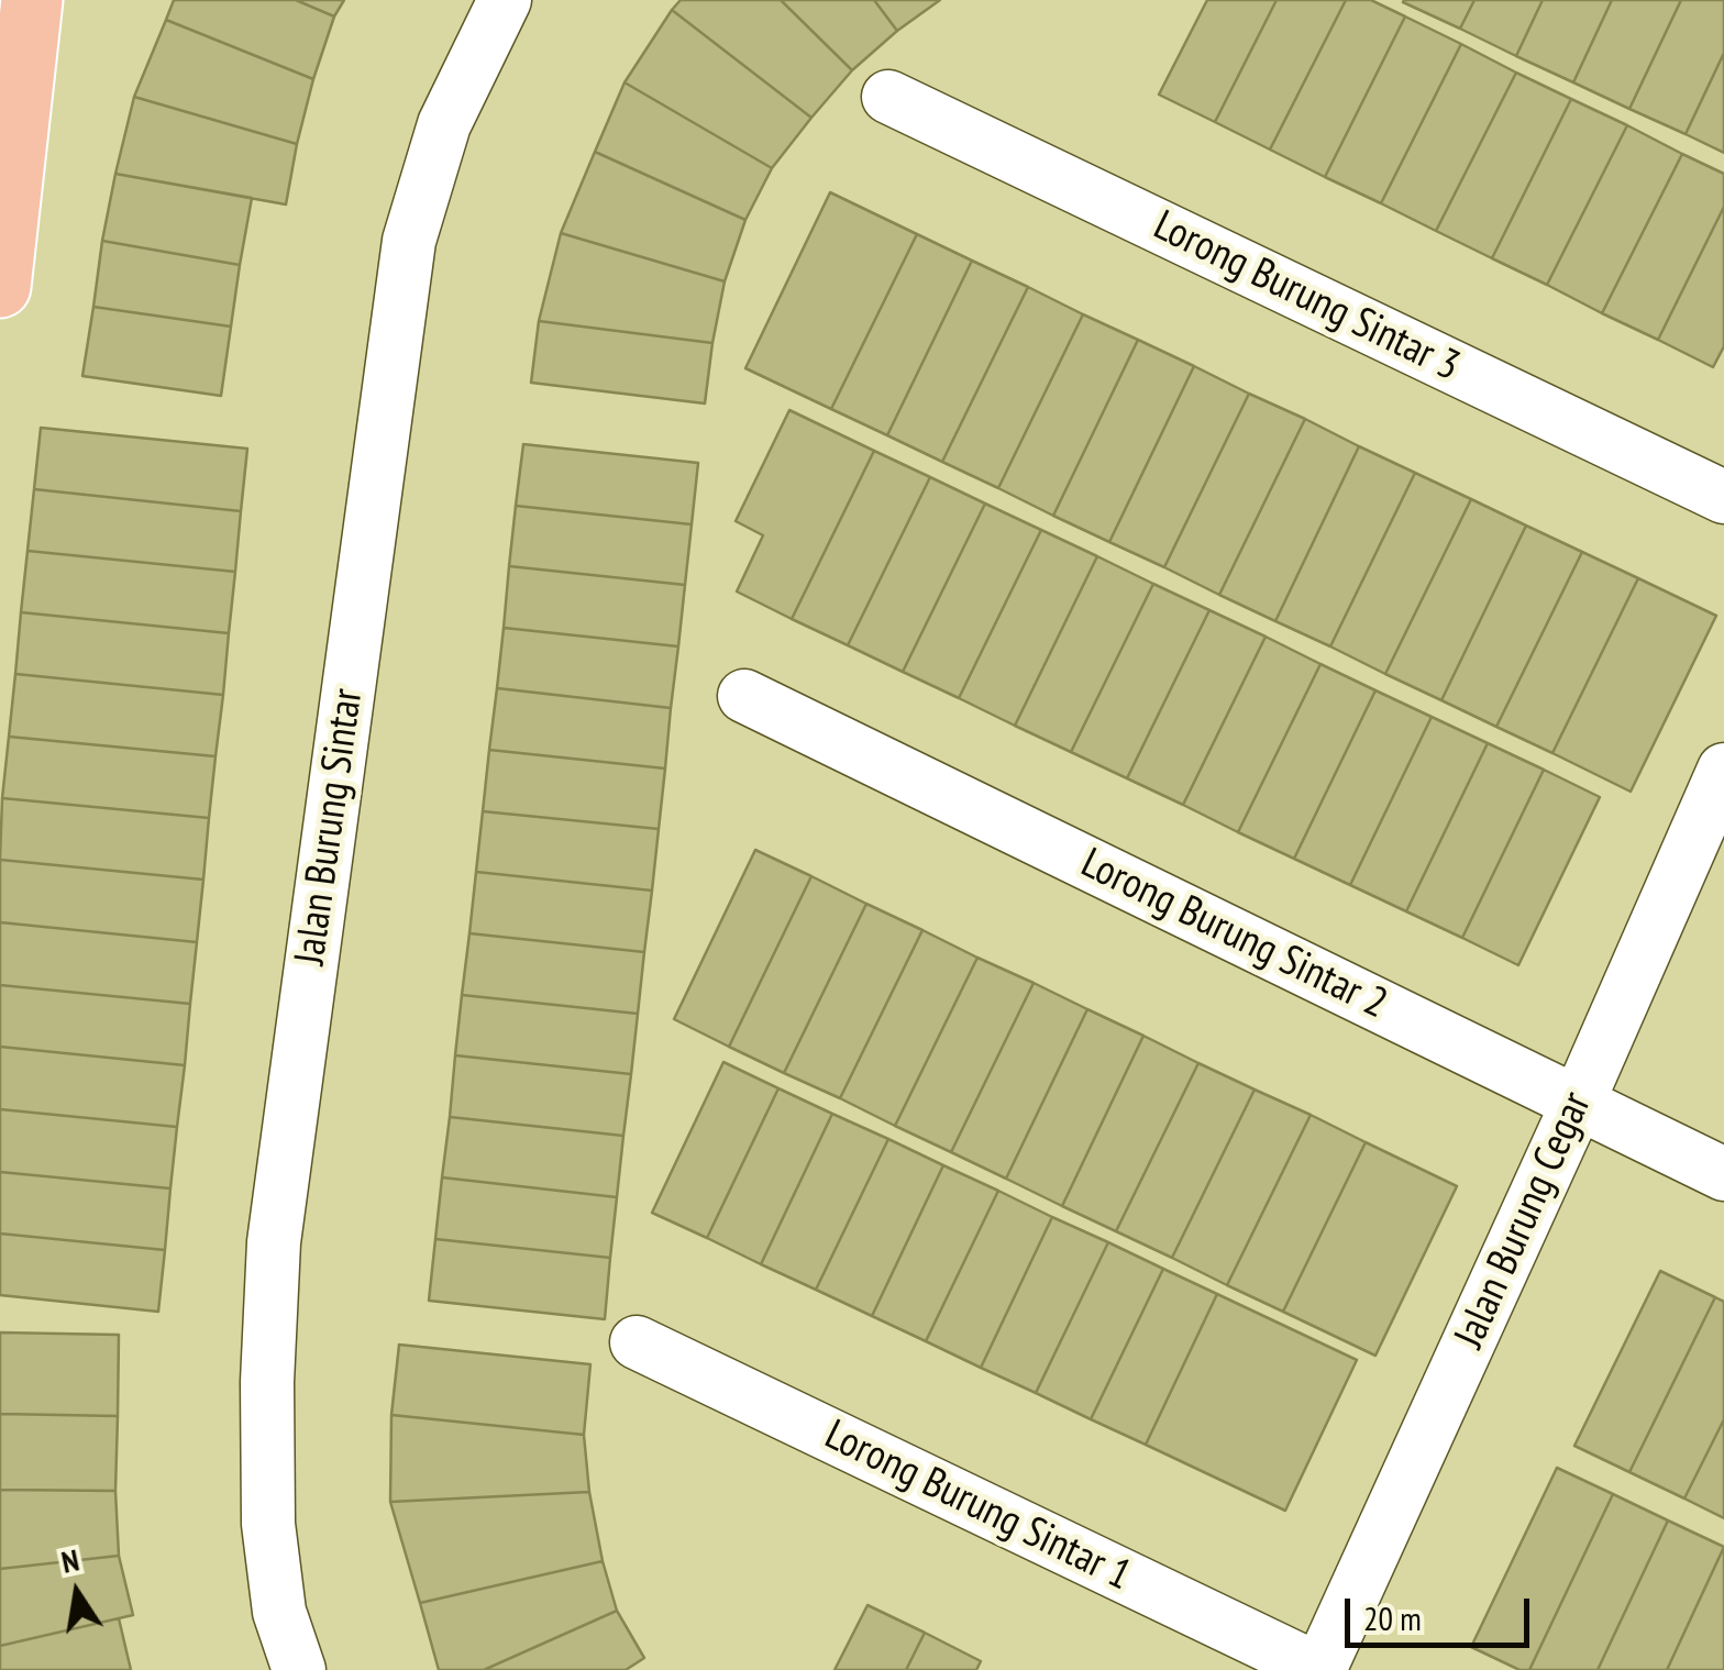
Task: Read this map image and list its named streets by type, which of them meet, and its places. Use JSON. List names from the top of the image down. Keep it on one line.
{"streets":{"street":["Lorong Burung Sintar 3","Jalan Burung Sintar","Lorong Burung Sintar 2","Jalan Burung Cegar","Lorong Burung Sintar 1"]},"crossings":[["Lorong Burung Sintar 2","Jalan Burung Cegar"],["Jalan Burung Cegar","Lorong Burung Sintar 1"]],"scale_bar":"20 m","north":"top"}
